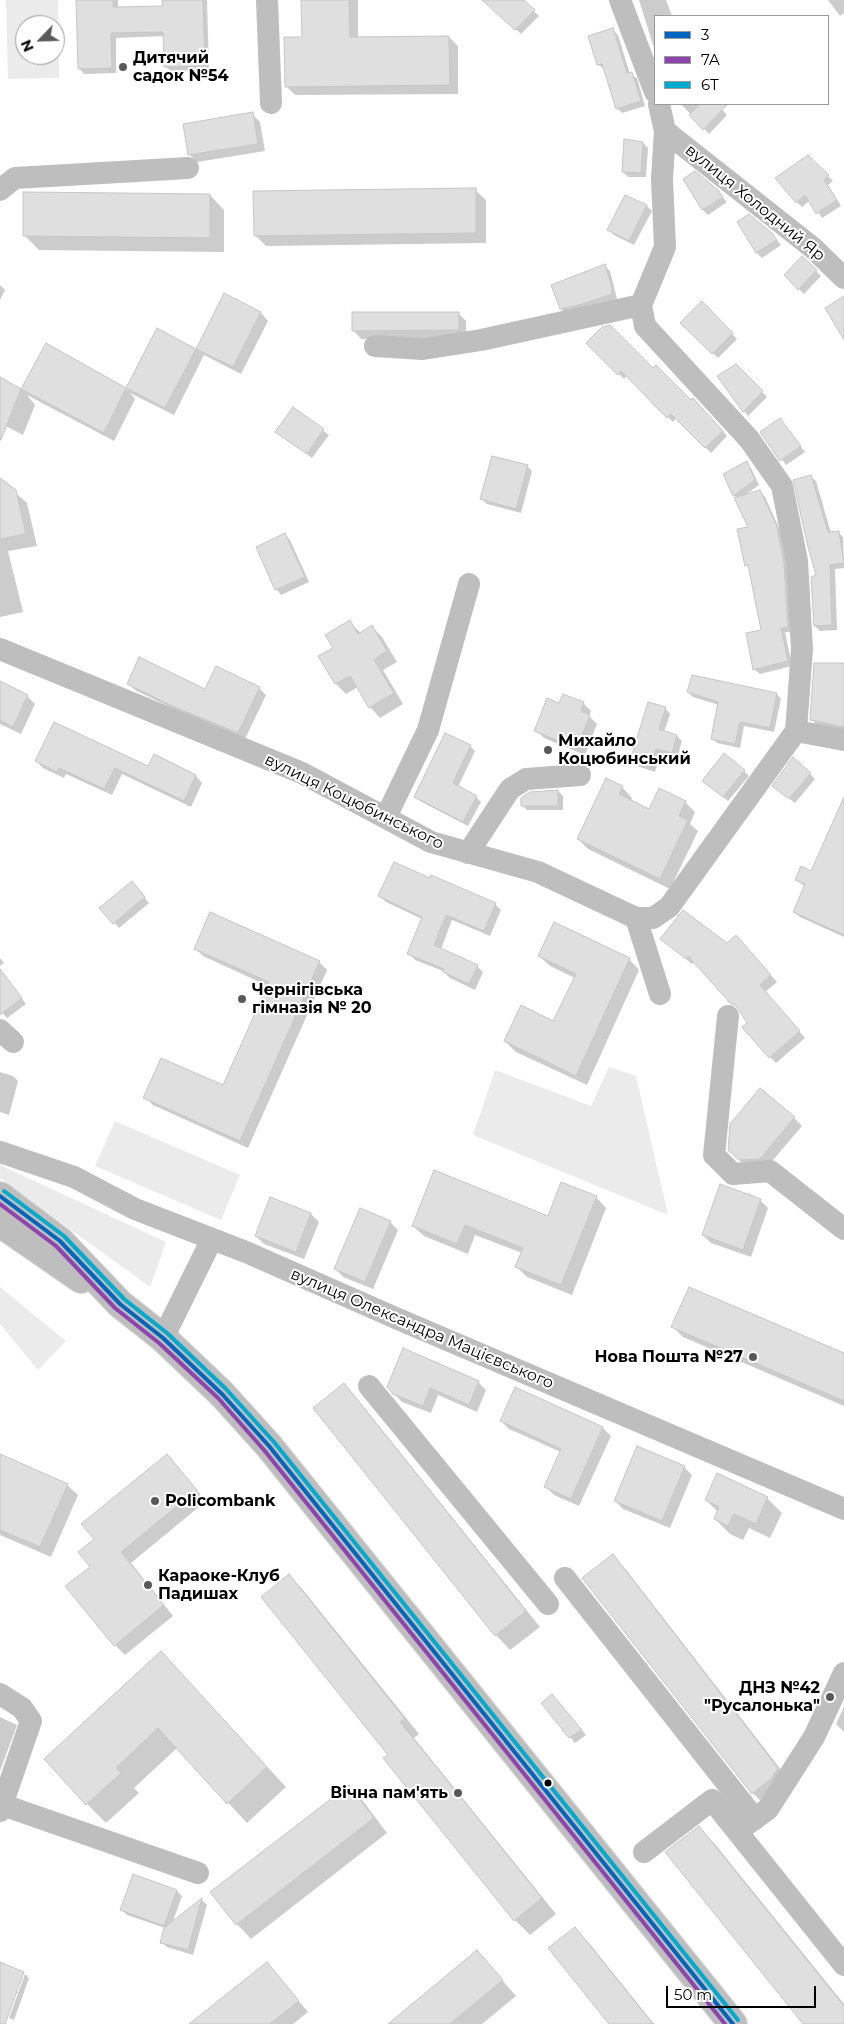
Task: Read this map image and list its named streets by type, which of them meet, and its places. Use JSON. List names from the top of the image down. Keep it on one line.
{"streets":{"street":["вулиця Холодний Яр","вулиця Коцюбинського","вулиця Олександра Мацієвського"]},"places":["Дитячий садок №54","Михайло Коцюбинський","Чернігівська гімназія № 20","Нова Пошта №27","Policombank","Караоке-Клуб Падишах","ДНЗ №42 \"Русалонька\"","Вічна пам'ять"],"lines":["transit line 6Т","transit line 3","transit line 7А"],"legend":["3","7А","6Т"],"scale_bar":"50 m","north":"bottom left"}
